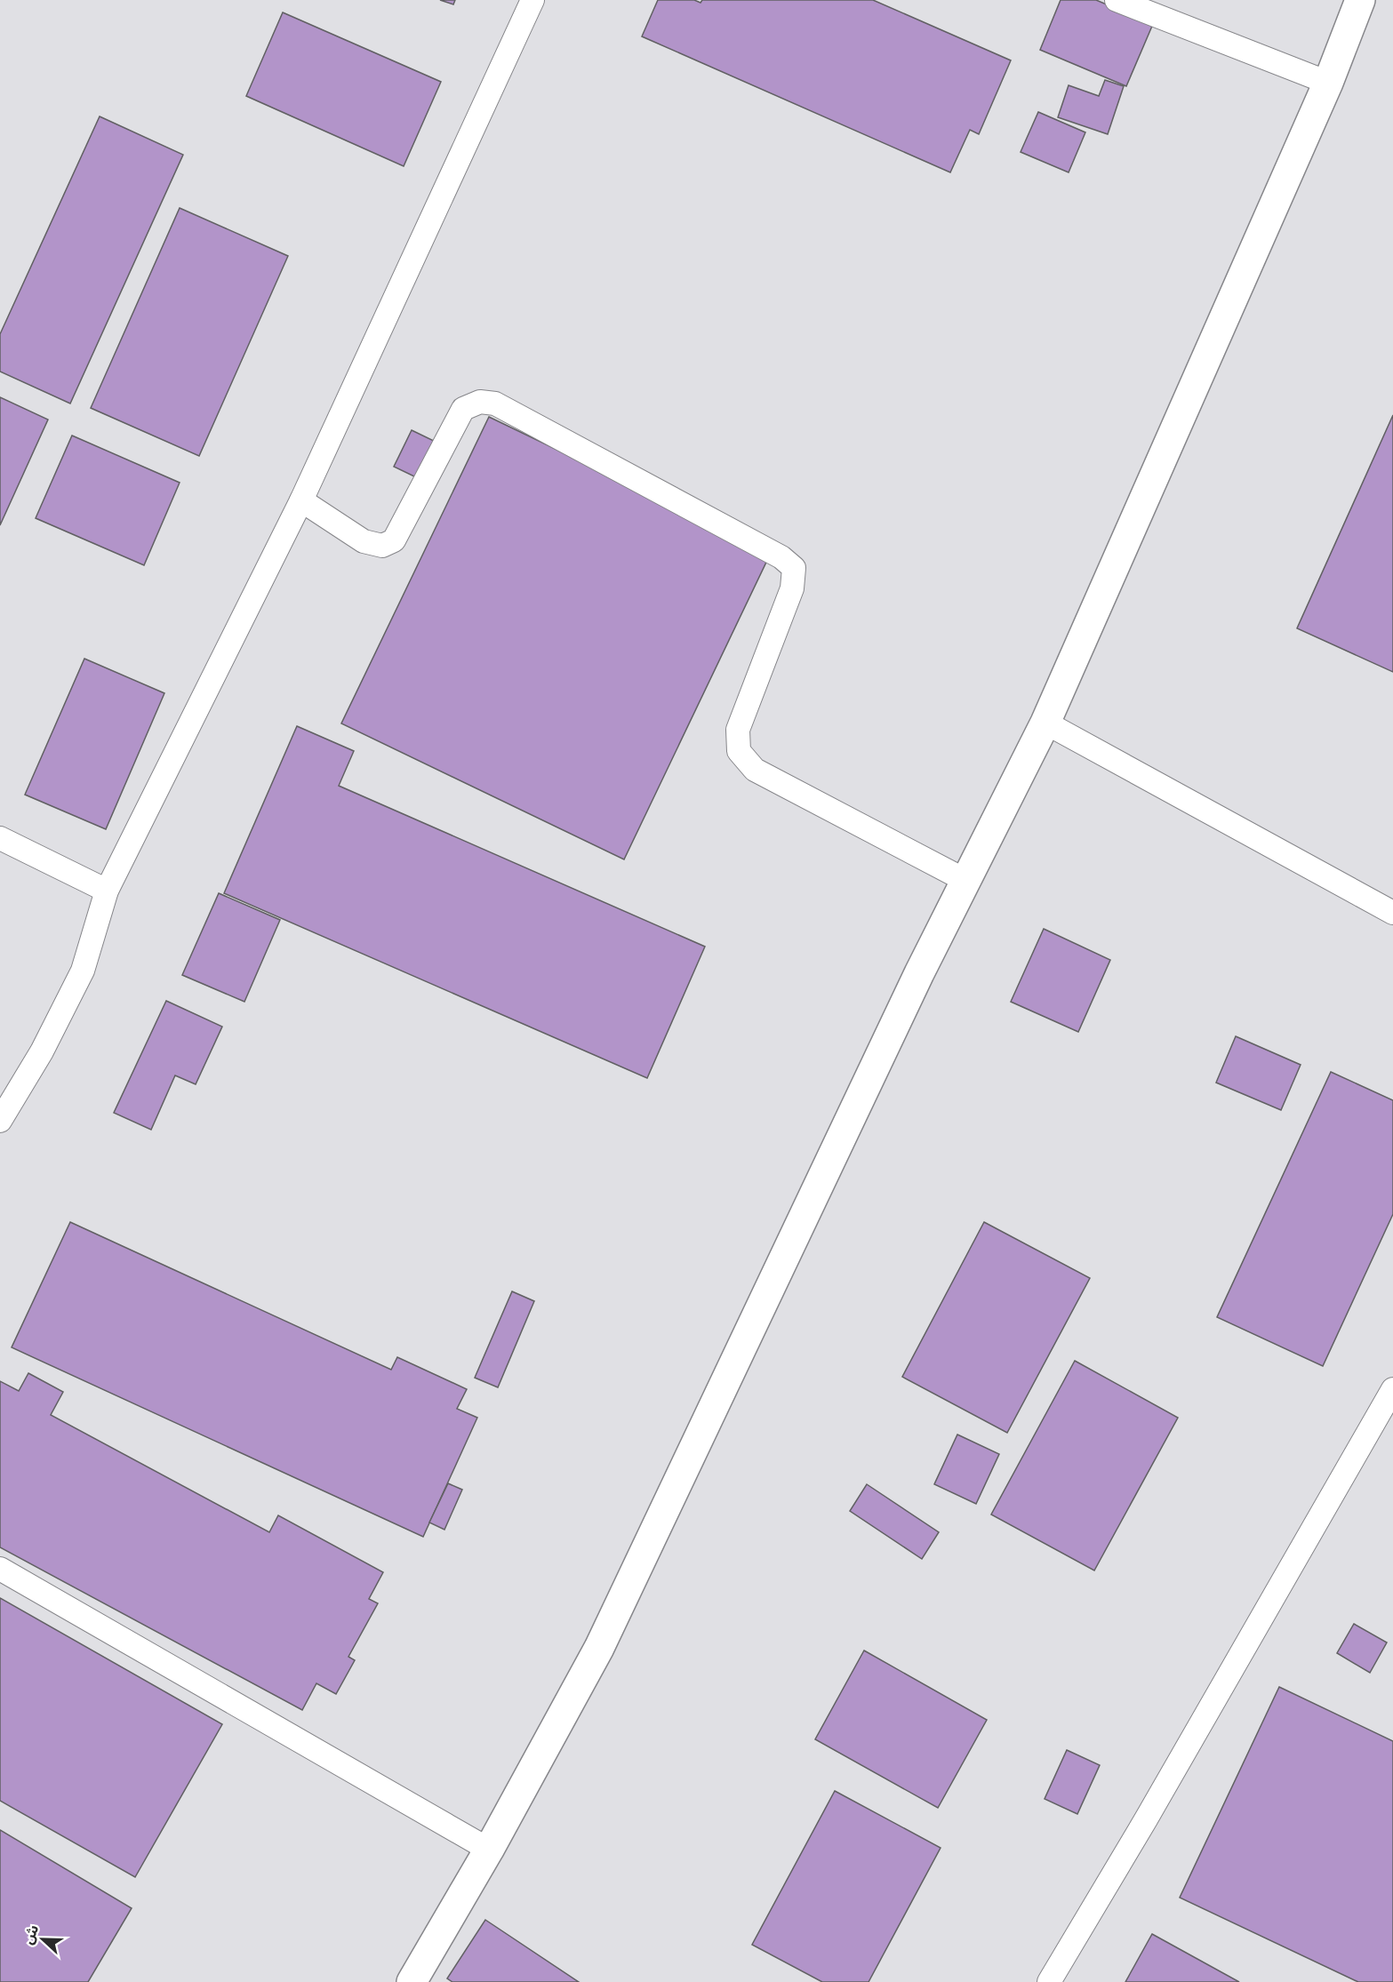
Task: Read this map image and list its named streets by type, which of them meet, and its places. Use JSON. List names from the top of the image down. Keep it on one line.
{"north":"left"}
